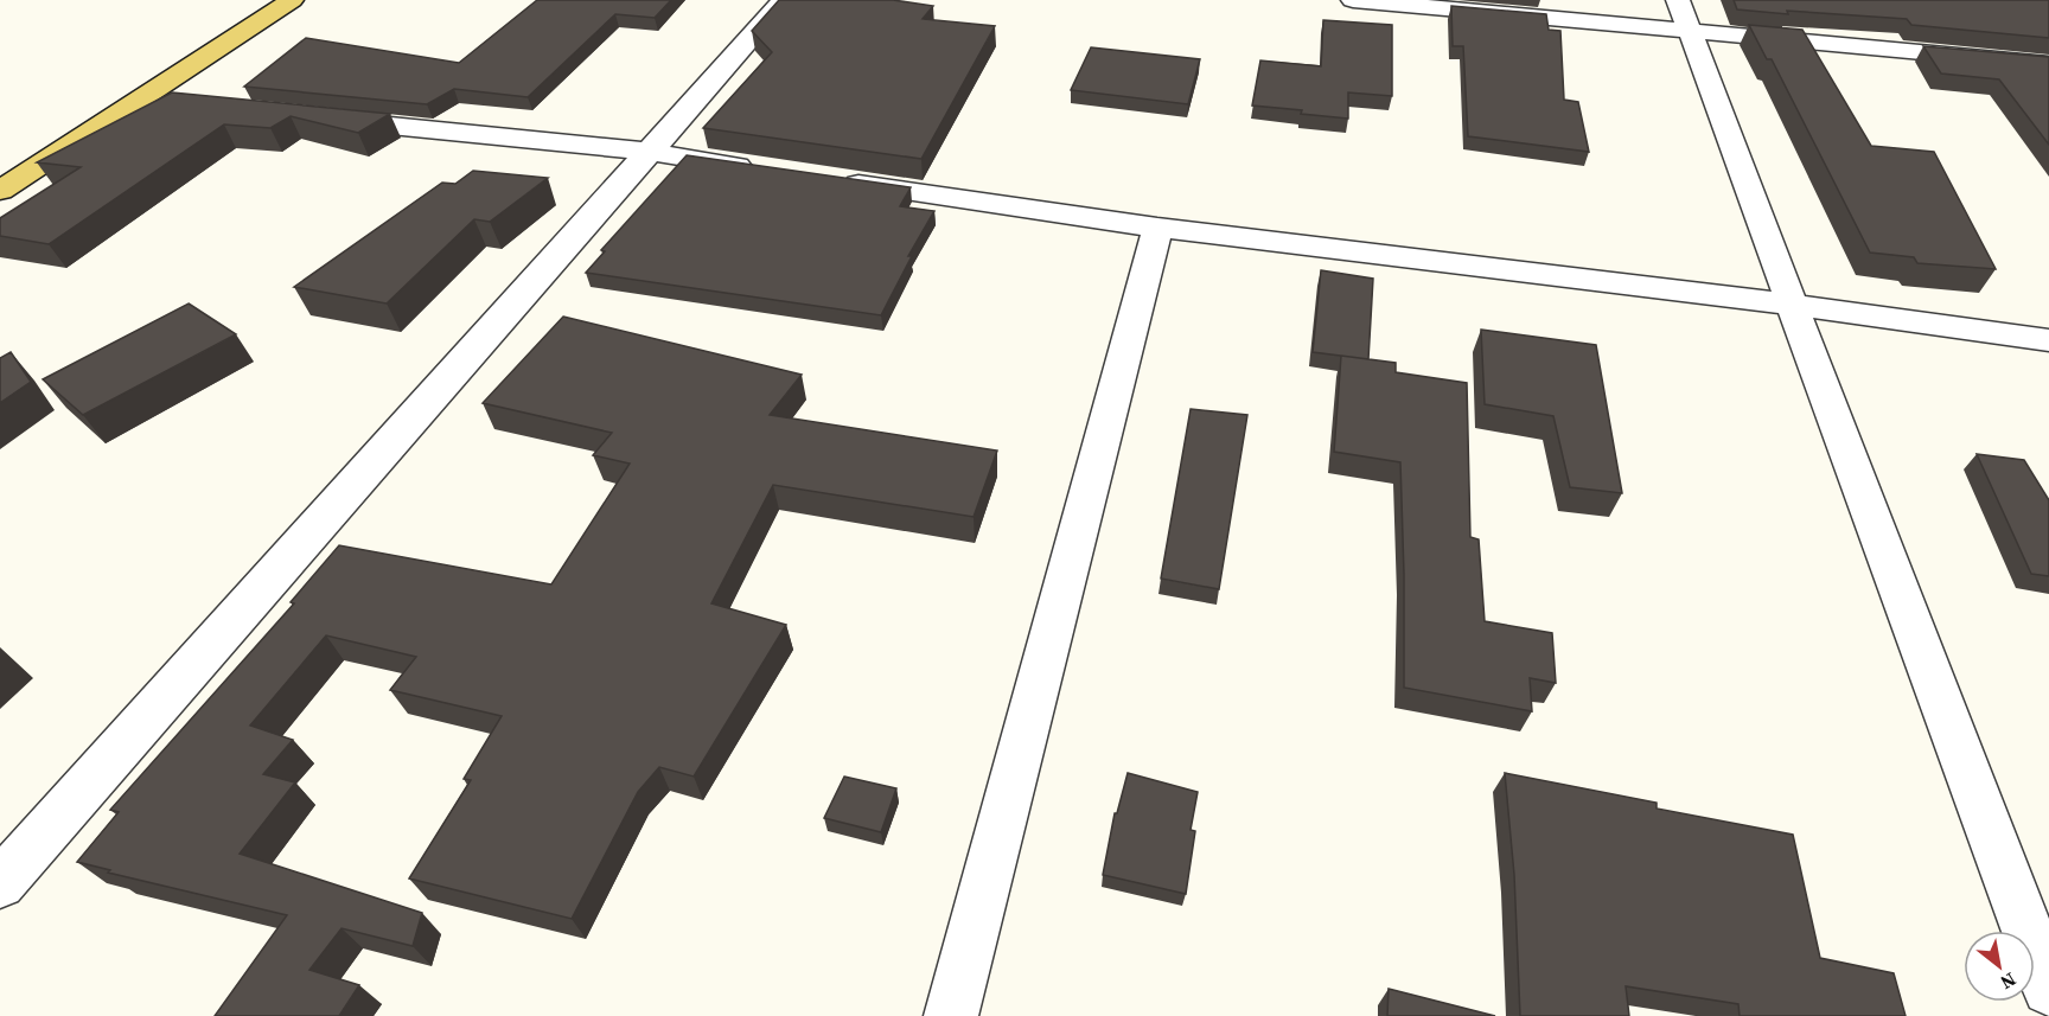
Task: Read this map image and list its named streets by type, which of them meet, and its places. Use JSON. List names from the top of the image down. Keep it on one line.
{"north":"bottom right"}
